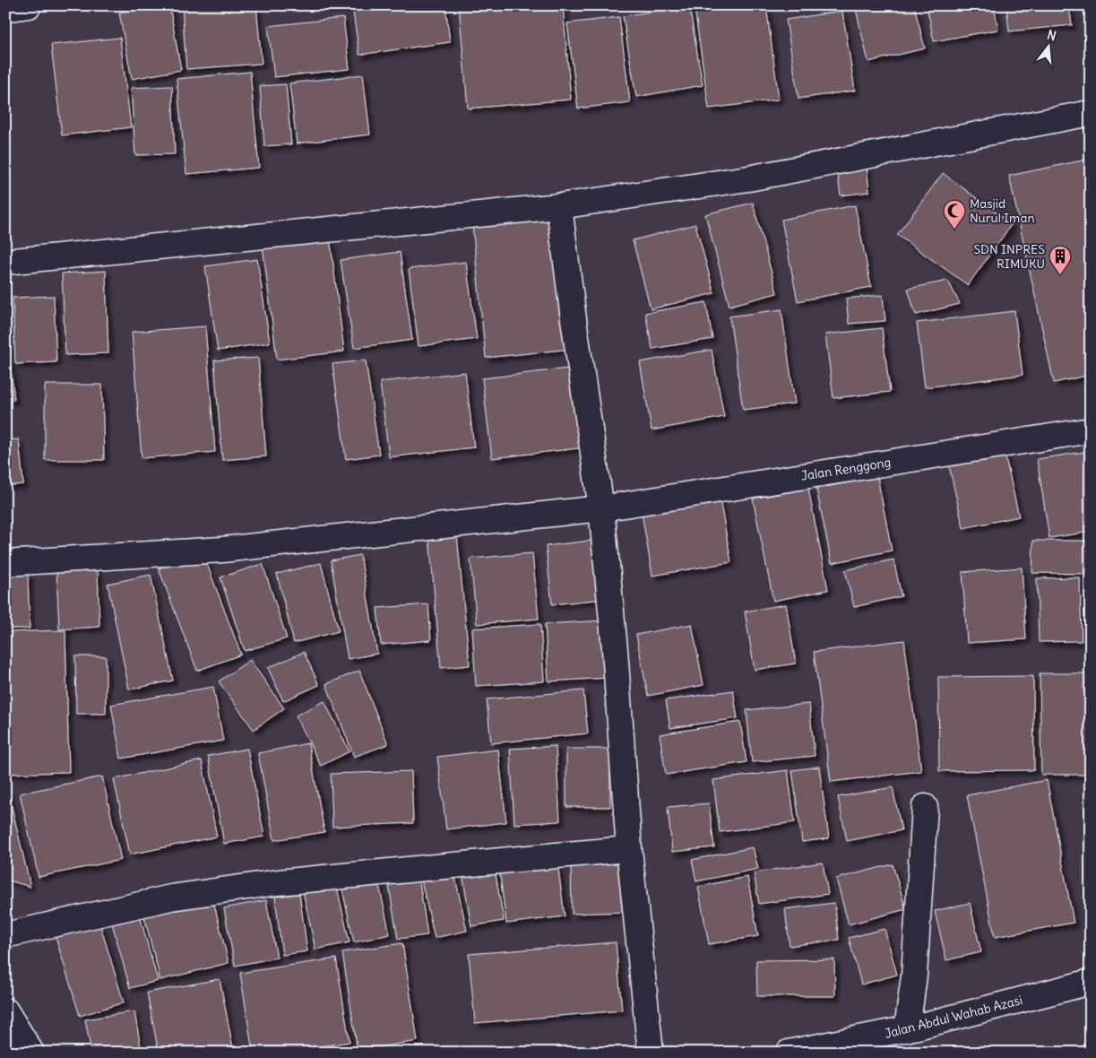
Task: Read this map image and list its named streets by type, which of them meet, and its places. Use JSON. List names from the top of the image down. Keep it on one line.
{"streets":{"street":["Jalan Renggong","Jalan Abdul Wahab Azasi"]},"places":{"mosque":["Masjid Nurul Iman"],"building":["SDN INPRES RIMUKU"]},"north":"top"}
